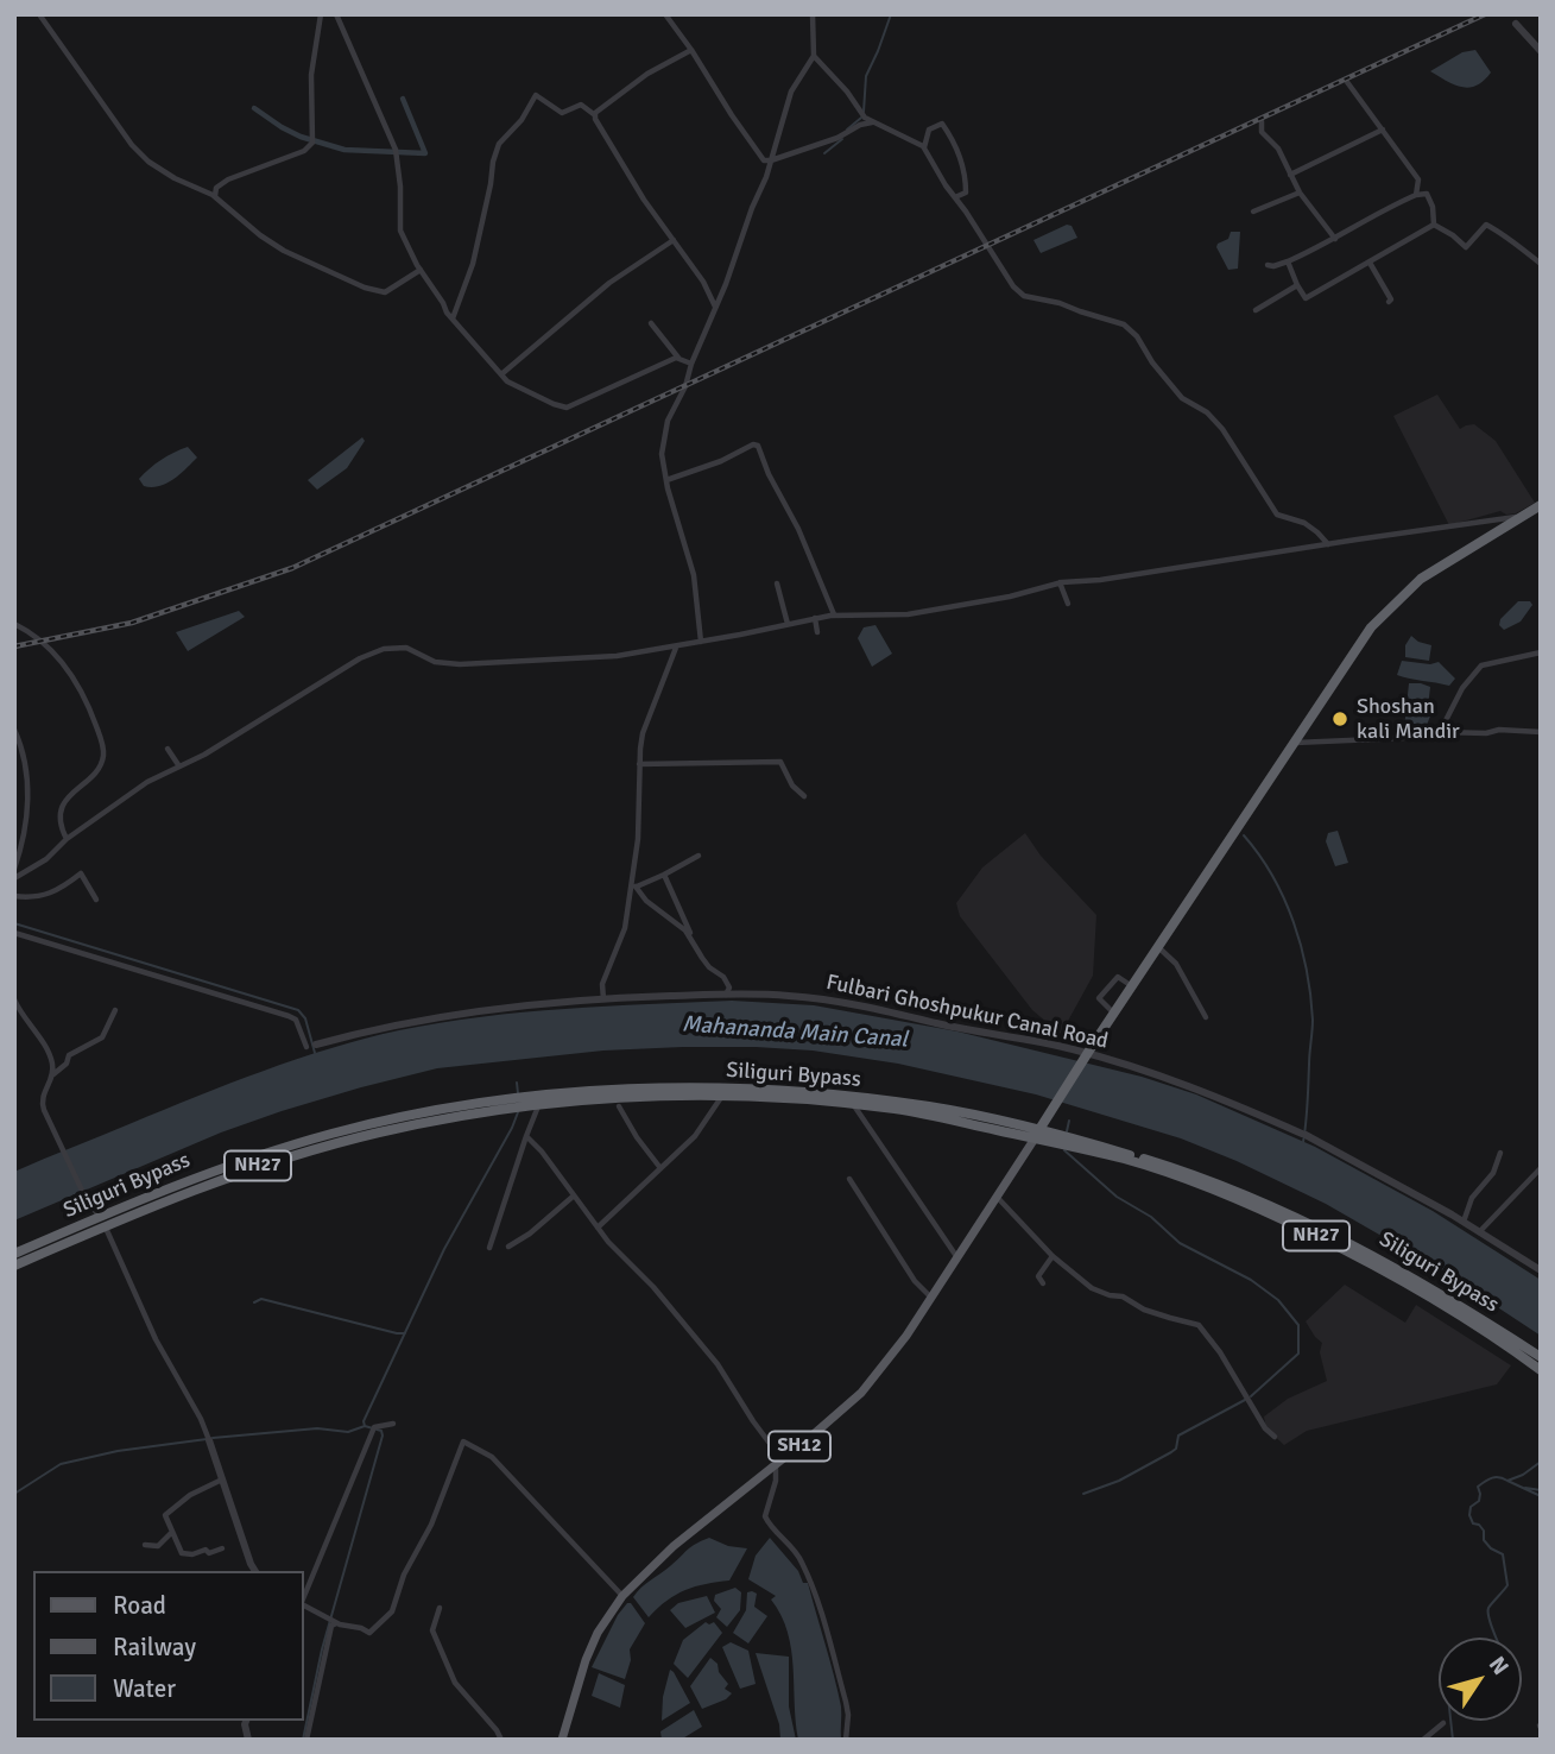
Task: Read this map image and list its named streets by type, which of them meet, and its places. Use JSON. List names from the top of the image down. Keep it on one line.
{"streets":{"highway":["Siliguri Bypass","NH27"],"main road":["SH12"],"street":["Fulbari Ghoshpukur Canal Road"]},"crossings":[["Siliguri Bypass","NH27"],["Siliguri Bypass","SH12"],["NH27","SH12"]],"water":["Mahananda Main Canal"],"places":["Shoshan kali Mandir"],"legend":["Road","Railway","Water"],"north":"top right"}
